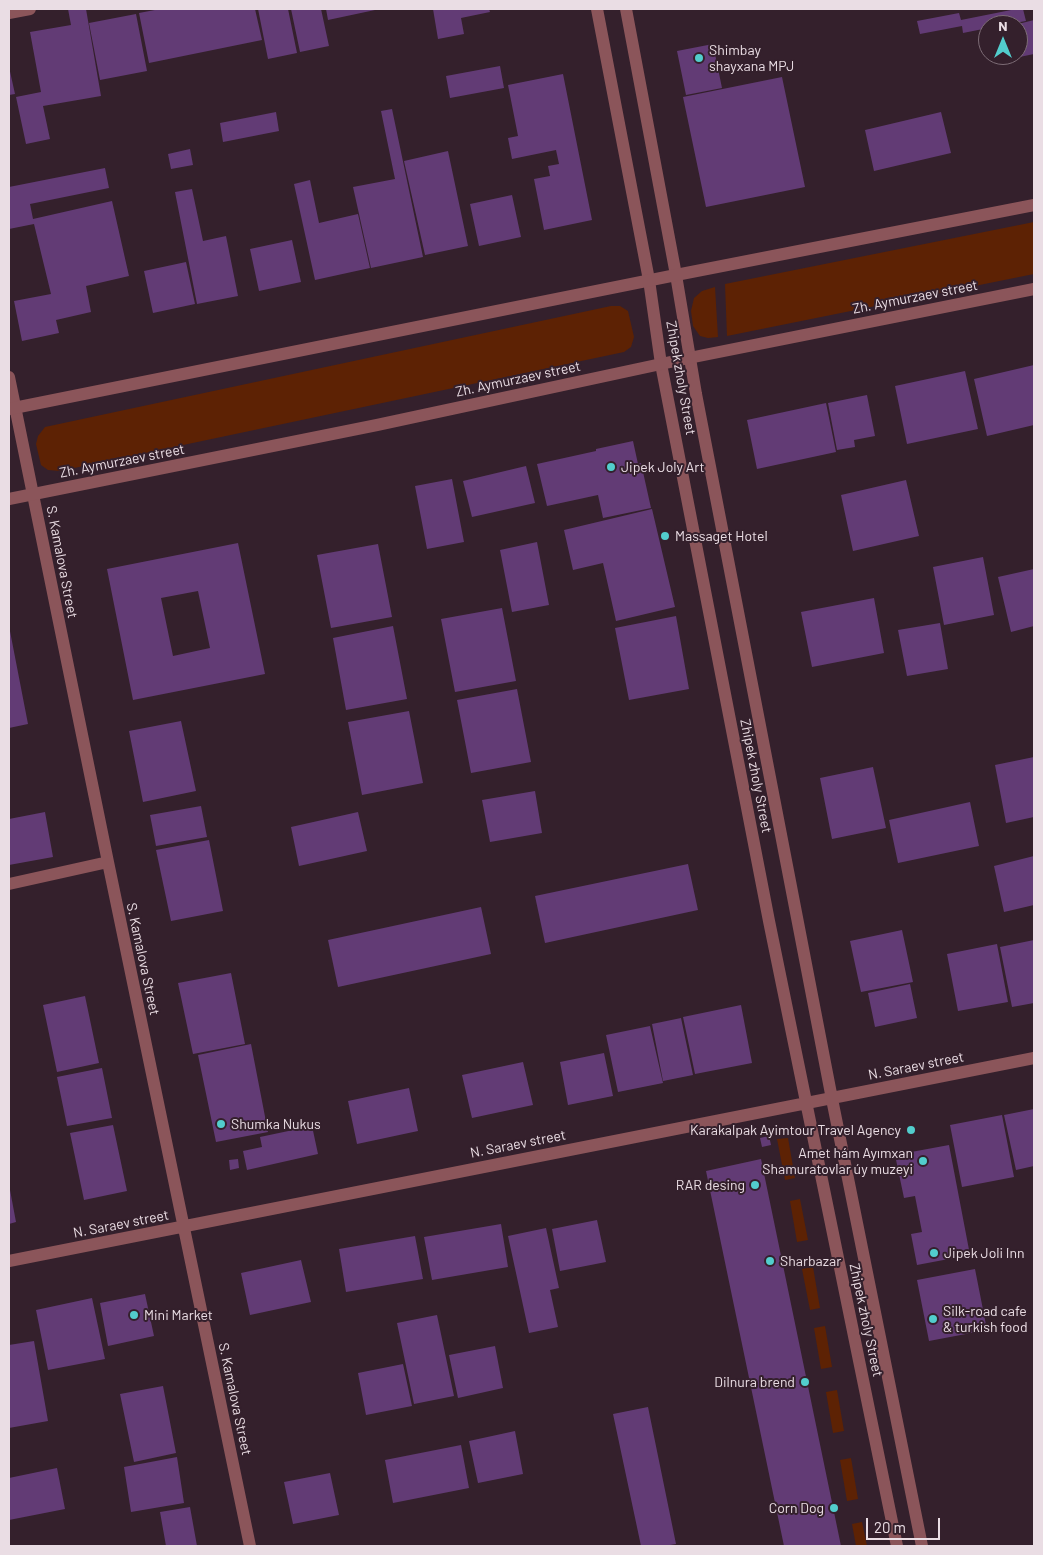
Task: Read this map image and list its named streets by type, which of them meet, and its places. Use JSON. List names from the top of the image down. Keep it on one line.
{"streets":{"street":["Zh. Aymurzaev street","Zhipek zholy Street","S. Kamalova Street","N. Saraev street"]},"crossings":[["Zh. Aymurzaev street","Zhipek zholy Street"],["Zh. Aymurzaev street","S. Kamalova Street"],["Zhipek zholy Street","N. Saraev street"],["S. Kamalova Street","N. Saraev street"]],"places":["Shimbay shayxana MPJ","Jipek Joly Art","Massaget Hotel","Shumka Nukus","Karakalpak Ayimtour Travel Agency","Amet hám Ayımxan Shamuratovlar úy muzeyi","RAR desing","Jipek Joli Inn","Sharbazar","Mini Market","Silk-road cafe & turkish food","Dilnura brend","Corn Dog"],"scale_bar":"20 m","north":"top"}
